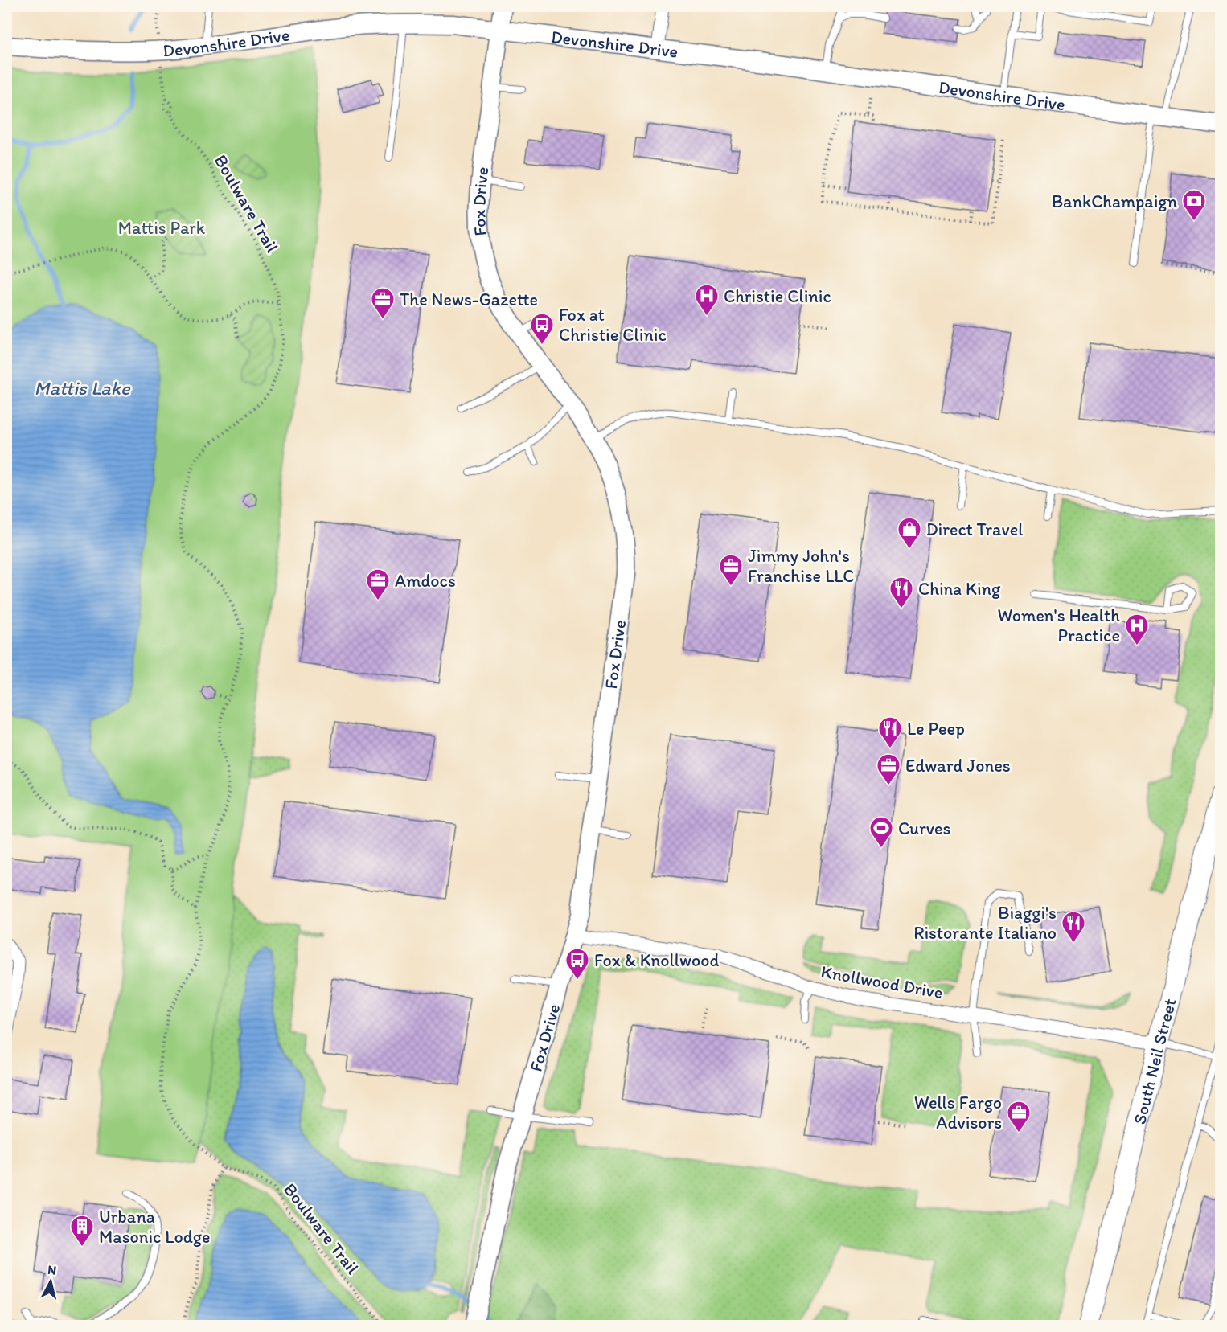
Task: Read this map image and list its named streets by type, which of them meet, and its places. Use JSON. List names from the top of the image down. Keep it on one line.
{"streets":{"main road":["South Neil Street"],"street":["Devonshire Drive","Fox Drive","Knollwood Drive"],"path":["Boulware Trail"]},"crossings":[["Devonshire Drive","Fox Drive"],["Fox Drive","Knollwood Drive"],["Knollwood Drive","South Neil Street"]],"water":["Mattis Lake"],"parks":["Mattis Park"],"places":{"bank":["BankChampaign"],"hospital":["Christie Clinic","Women's Health Practice"],"office":["The News-Gazette","Jimmy John's Franchise LLC","Amdocs","Edward Jones","Wells Fargo Advisors"],"bus stop":["Fox at Christie Clinic","Fox & Knollwood"],"shop":["Direct Travel"],"restaurant":["China King","Le Peep","Biaggi's Ristorante Italiano"],"sports":["Curves"],"building":["Urbana Masonic Lodge"]},"north":"top"}
